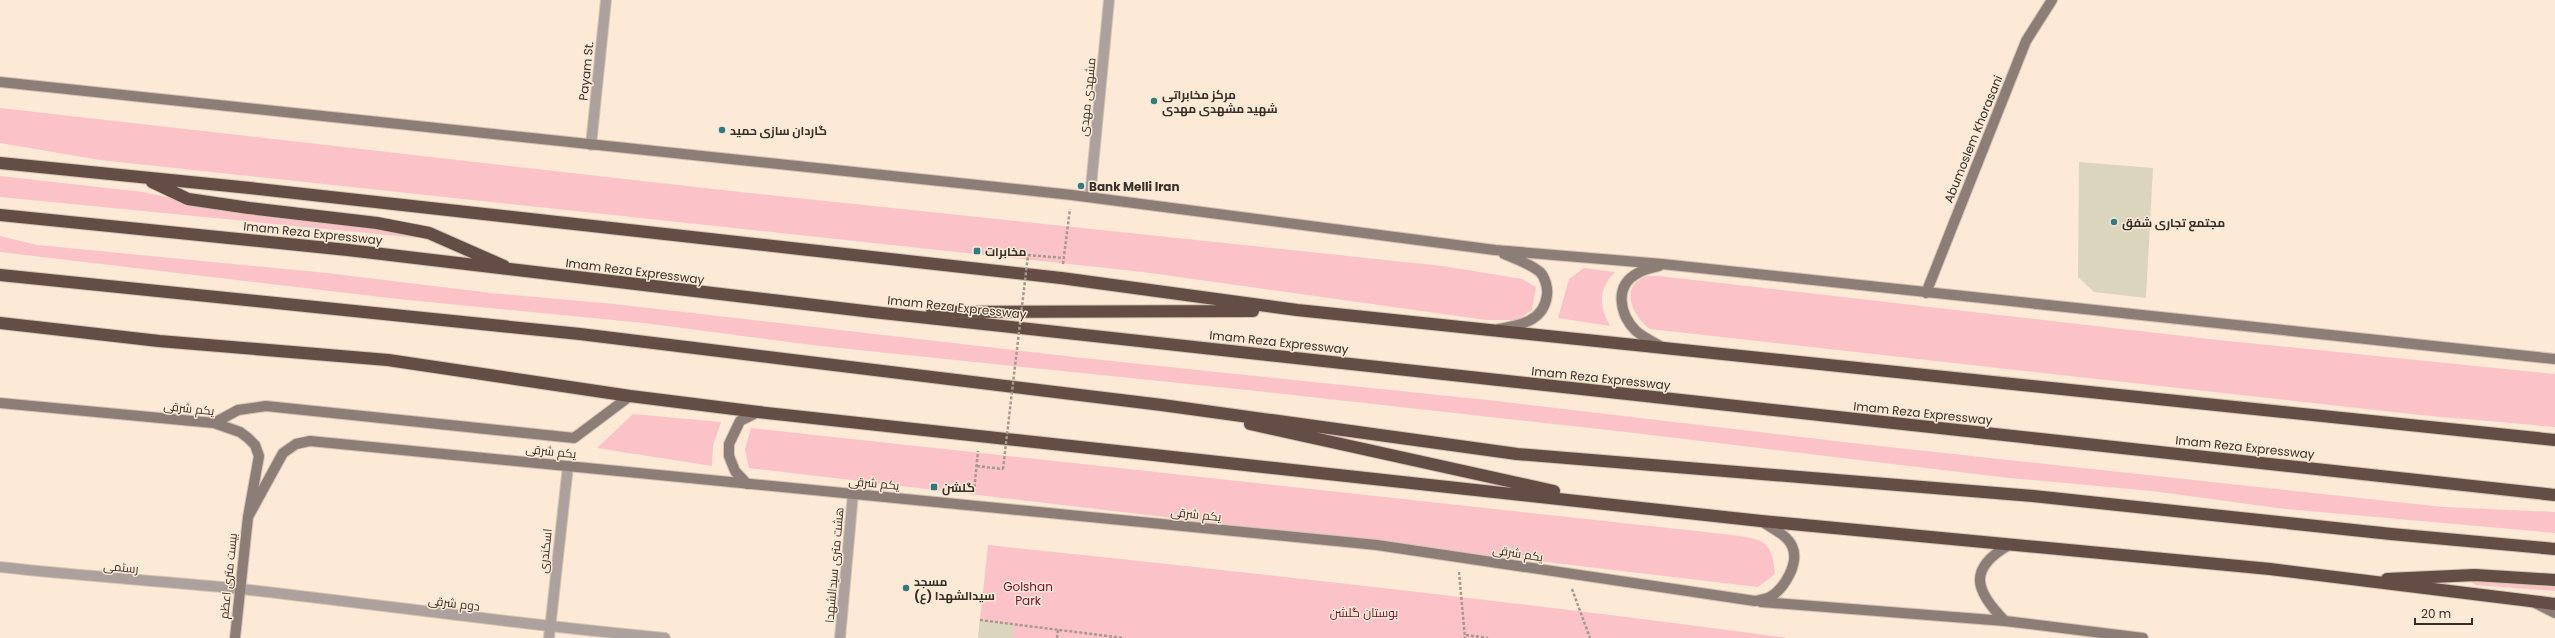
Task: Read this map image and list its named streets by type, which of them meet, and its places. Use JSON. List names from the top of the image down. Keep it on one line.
{"streets":{"highway":["Imam Reza Expressway"],"main road":["Abumoslem Khorasani","یکم شرقی","بیست متری اعظم"],"street":["Payam St.","مشهدی مهدی","اسکندری","هشت متری سیدالشهدا","رستمی","دوم شرقی"]},"crossings":[["یکم شرقی","اسکندری"],["یکم شرقی","هشت متری سیدالشهدا"],["یکم شرقی","بیست متری اعظم"],["اسکندری","دوم شرقی"],["رستمی","بیست متری اعظم"],["رستمی","دوم شرقی"],["بیست متری اعظم","دوم شرقی"]],"parks":["Golshan Park","بوستان گلشن"],"places":{"other":["مرکز مخابراتی شهید مشهدی مهدی","گاردان سازی حمید","Bank Melli Iran","مجتمع تجاری شفق","مسجد سیدالشهدا (ع)"],"transit":["مخابرات","گلشن"]},"scale_bar":"20 m"}
